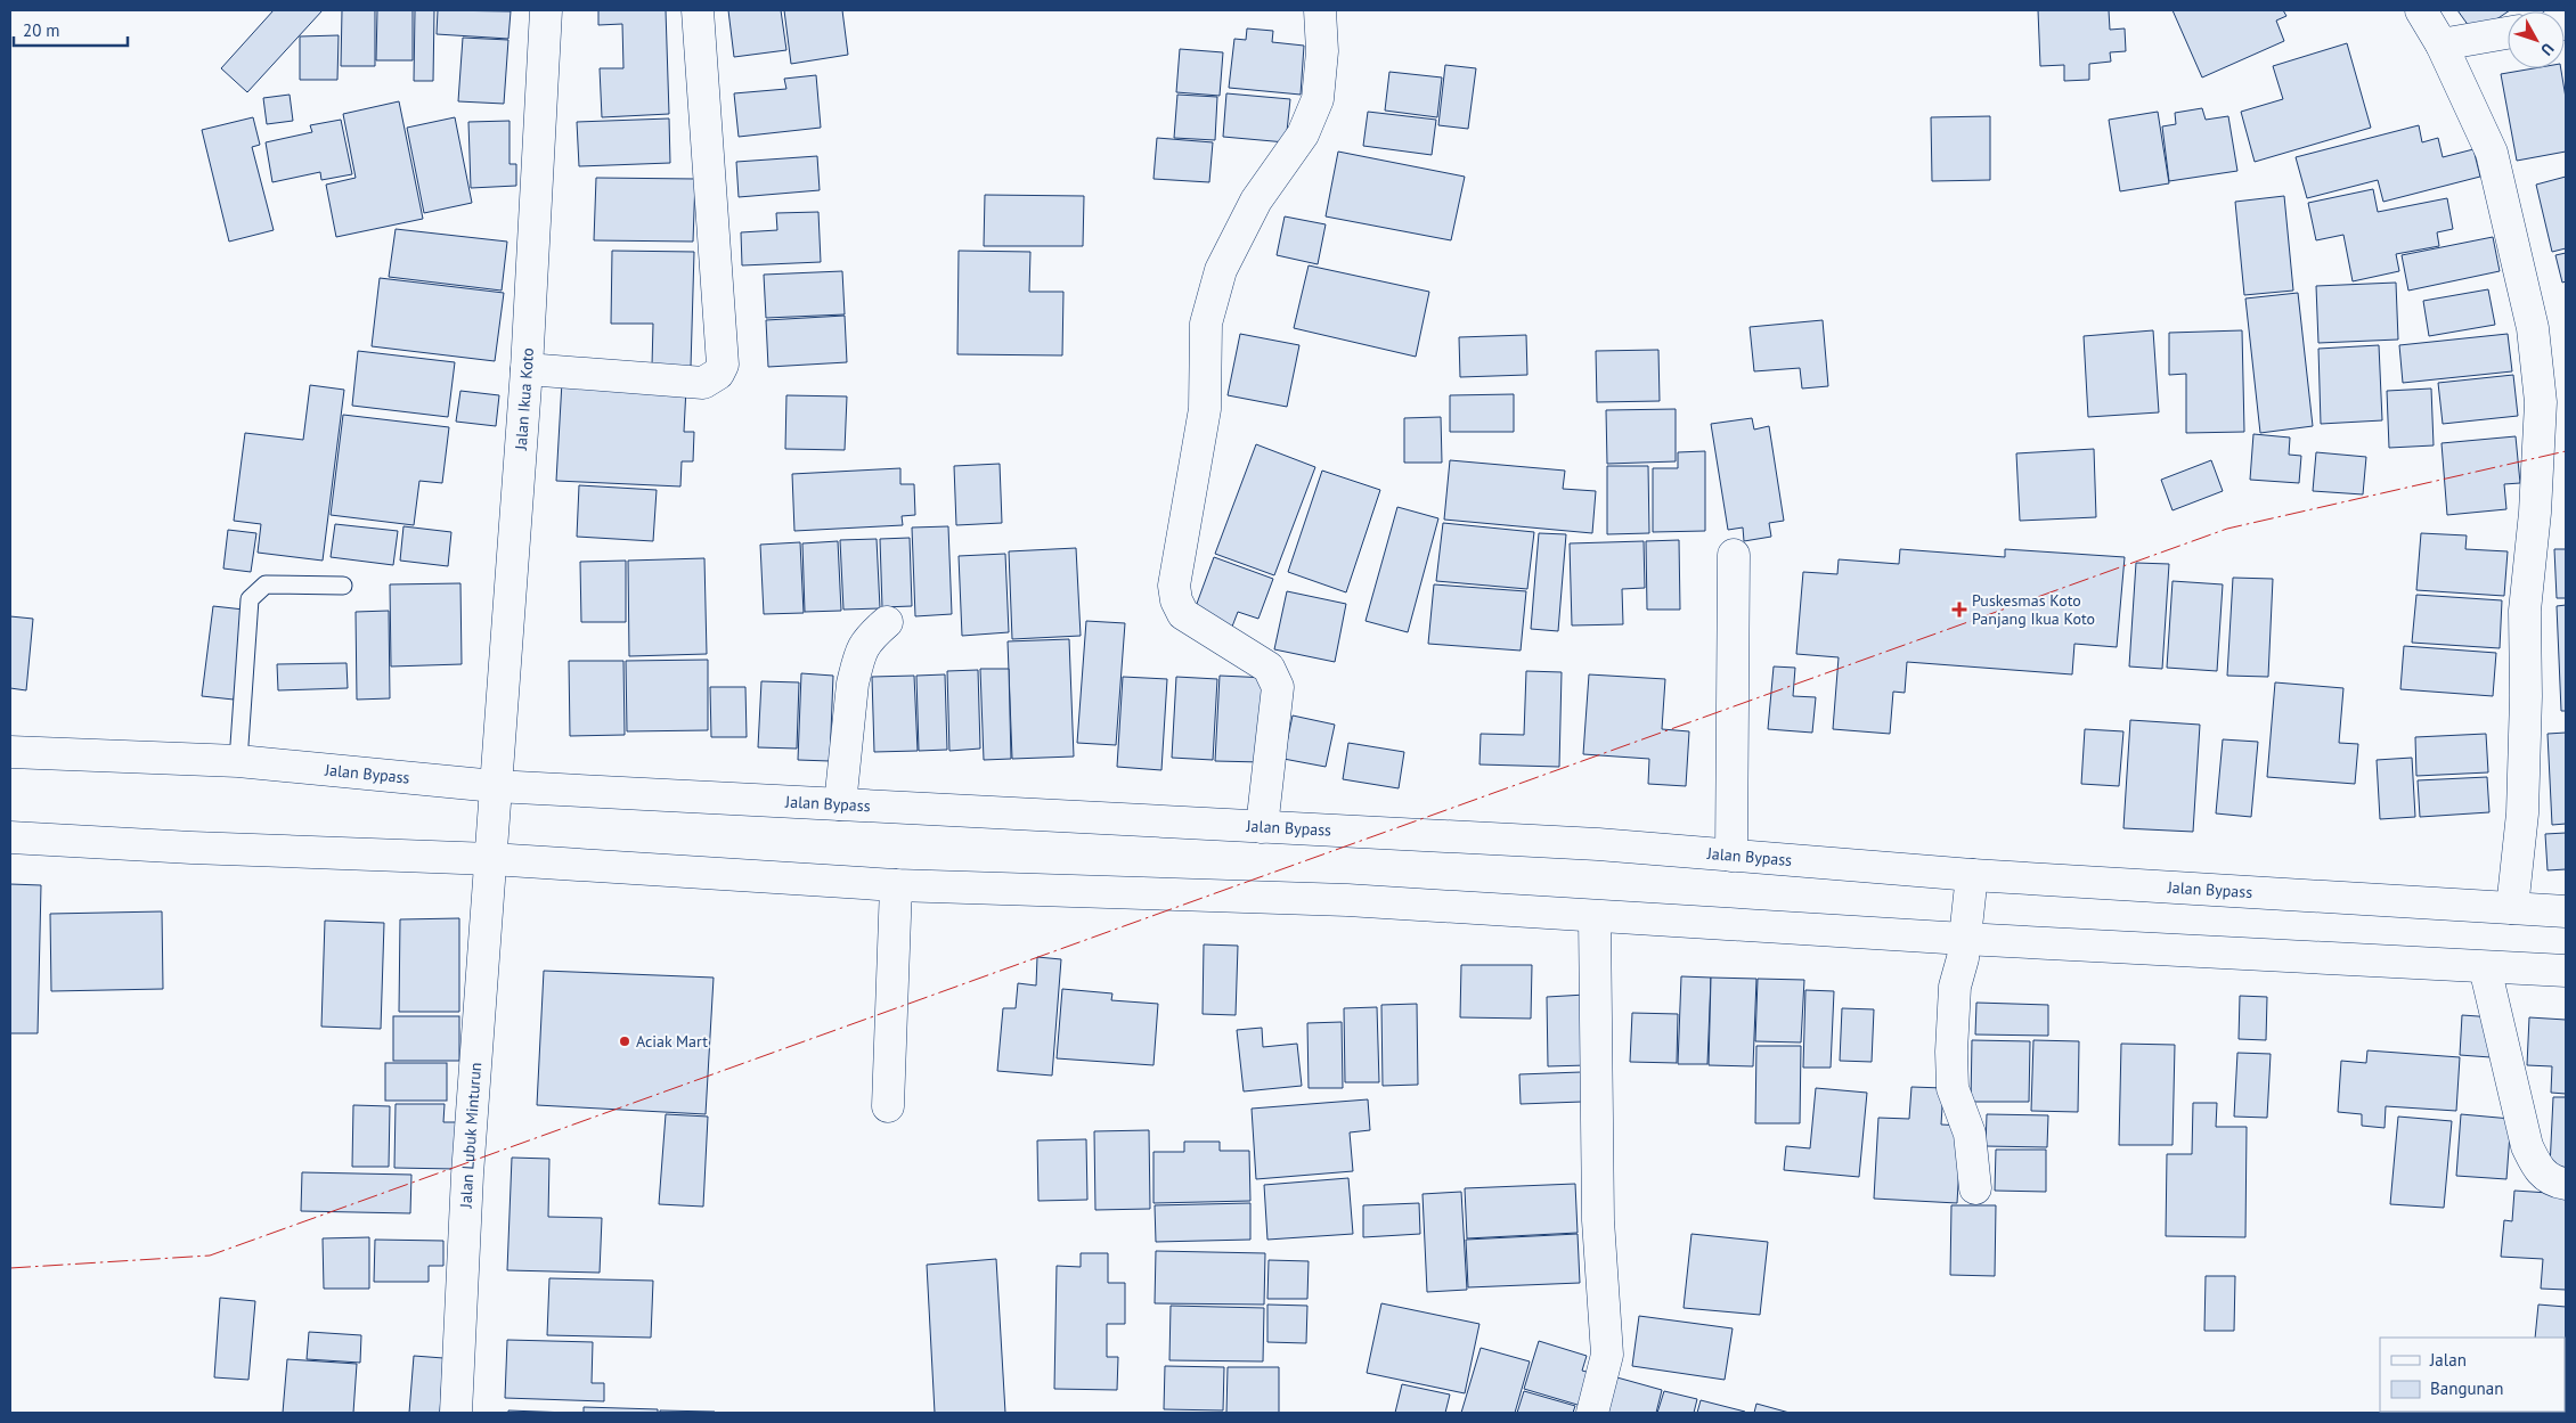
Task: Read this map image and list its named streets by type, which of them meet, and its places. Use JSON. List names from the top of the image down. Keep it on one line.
{"streets":{"main road":["Jalan Ikua Koto","Jalan Bypass","Jalan Lubuk Minturun"]},"crossings":[["Jalan Ikua Koto","Jalan Bypass"],["Jalan Ikua Koto","Jalan Lubuk Minturun"]],"places":{"health":["Puskesmas Koto Panjang Ikua Koto"],"other":["Aciak Mart"]},"legend":["Jalan","Bangunan"],"scale_bar":"20 m","north":"bottom right"}
